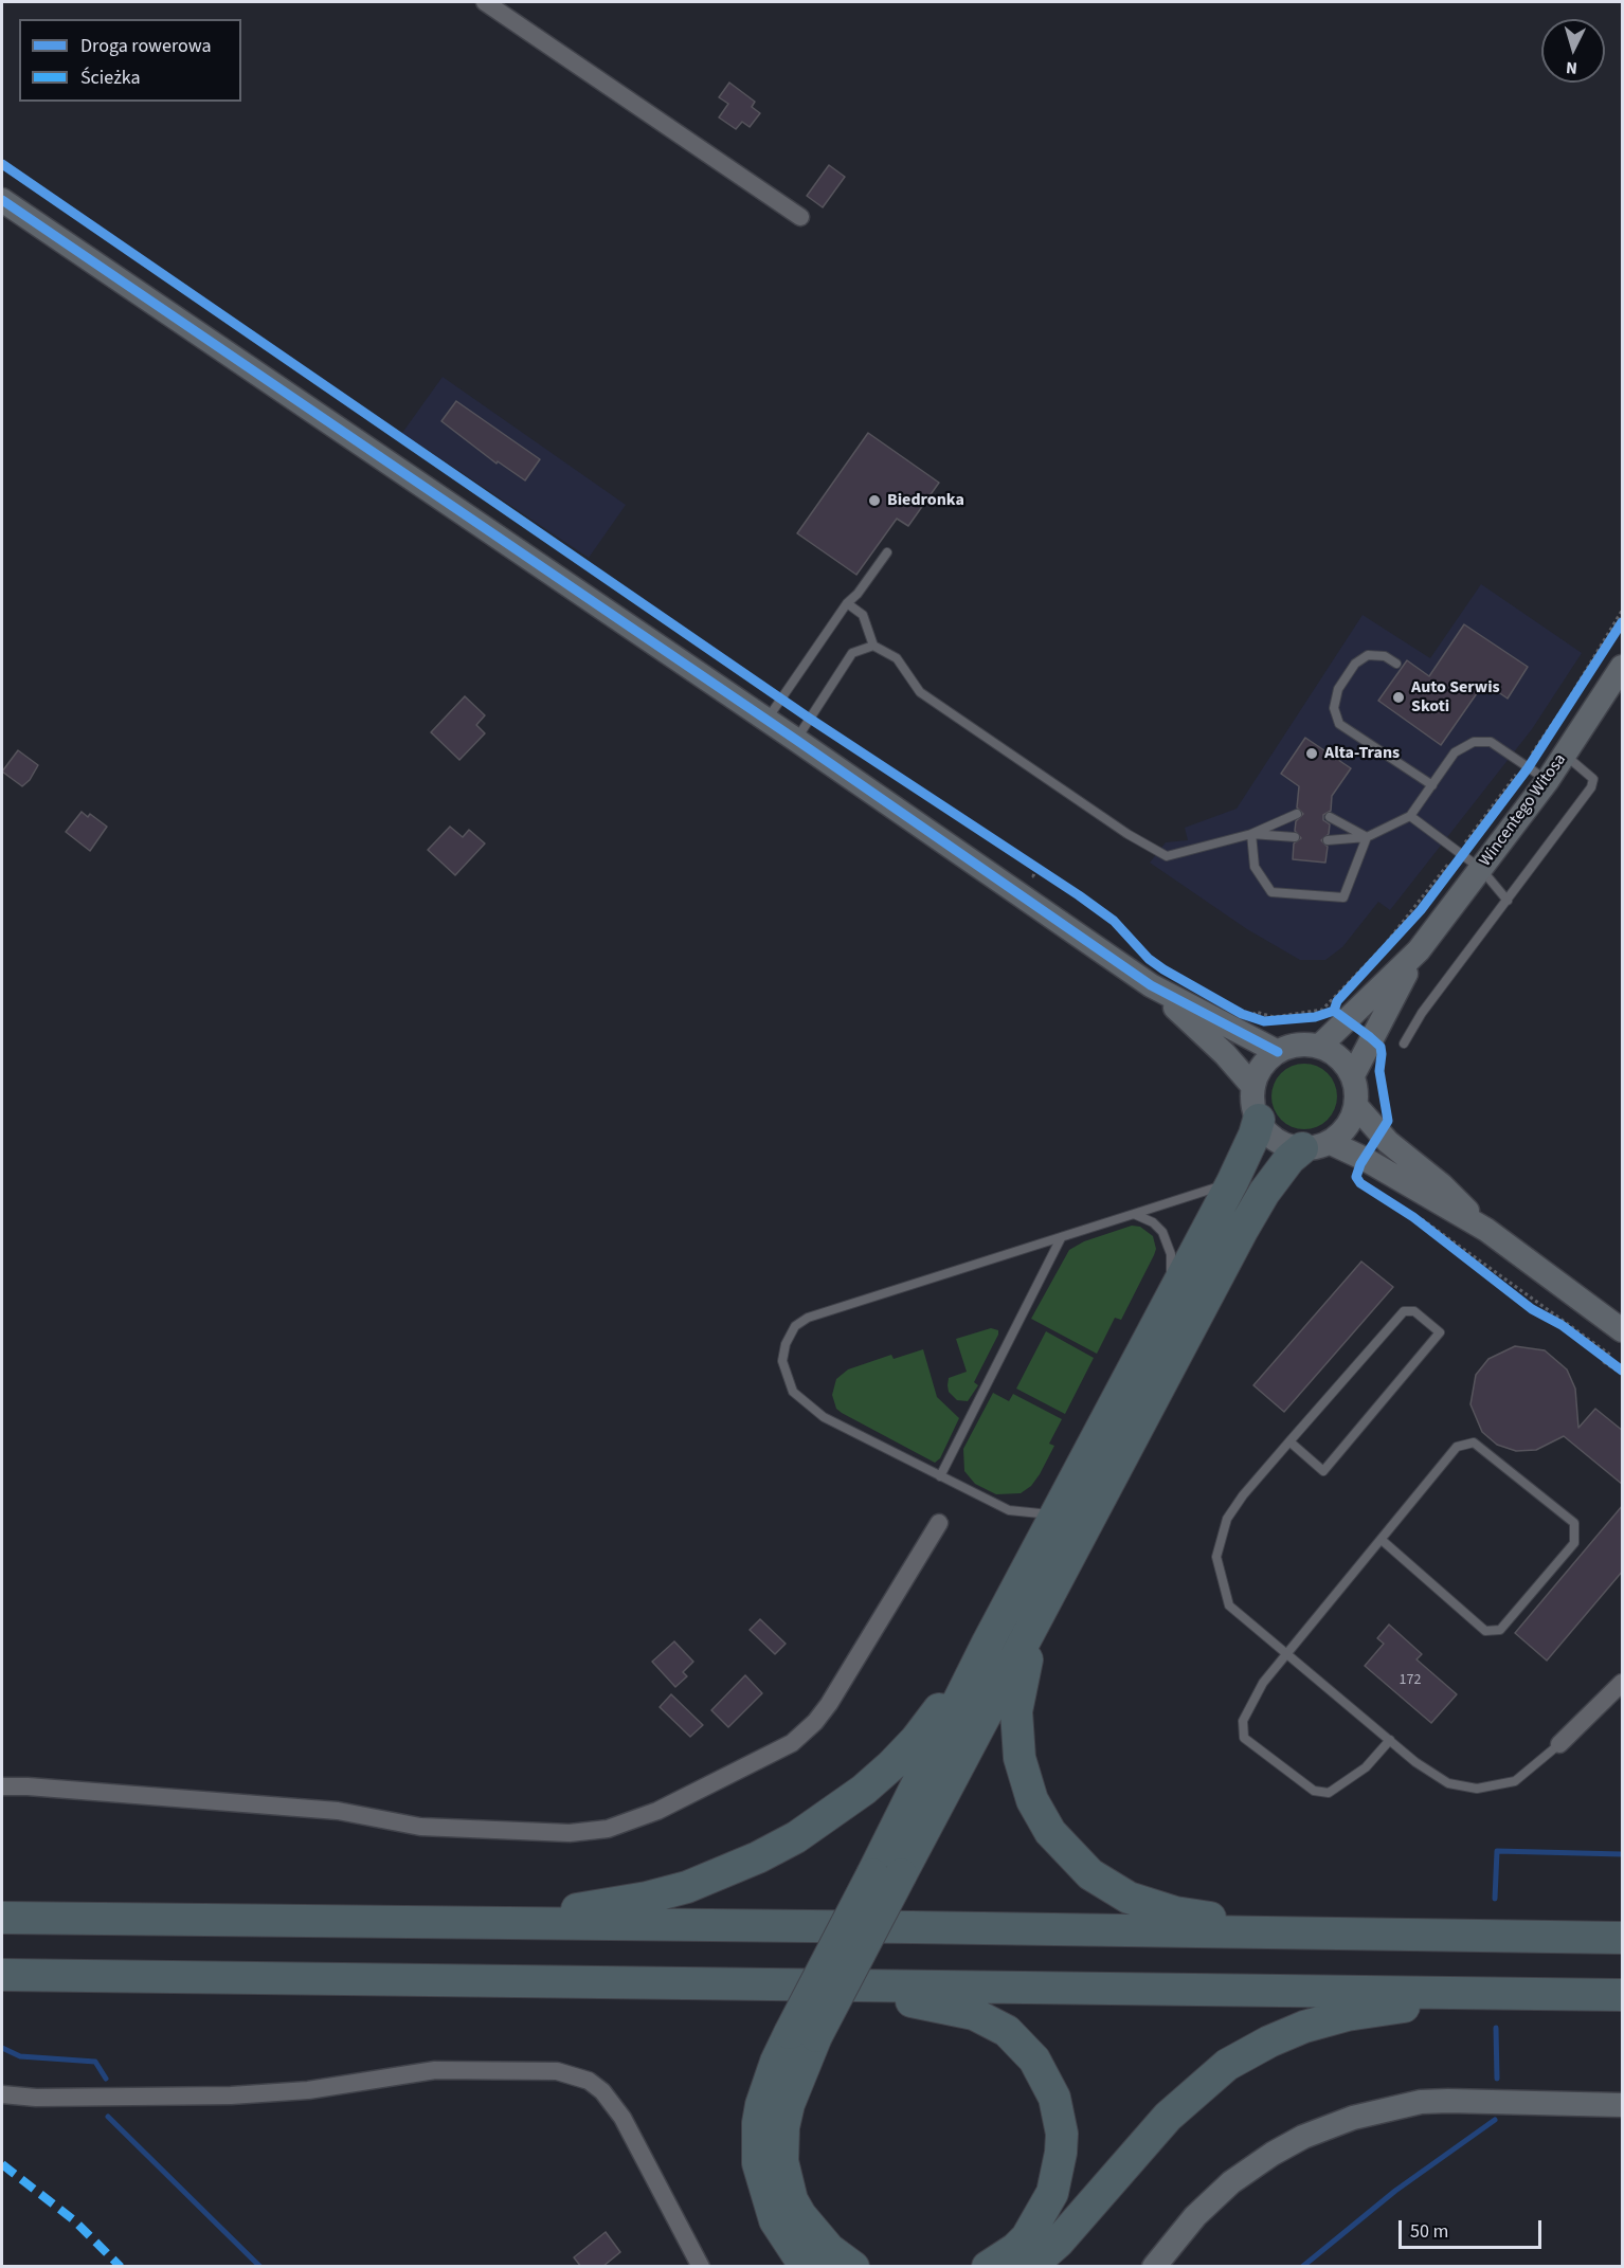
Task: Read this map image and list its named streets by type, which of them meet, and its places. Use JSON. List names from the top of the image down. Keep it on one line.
{"streets":{"street":["Wincentego Witosa"]},"places":["Biedronka","Auto Serwis Skoti","Alta-Trans"],"house_numbers":["172"],"legend":["Droga rowerowa","Ścieżka"],"scale_bar":"50 m","north":"bottom"}
